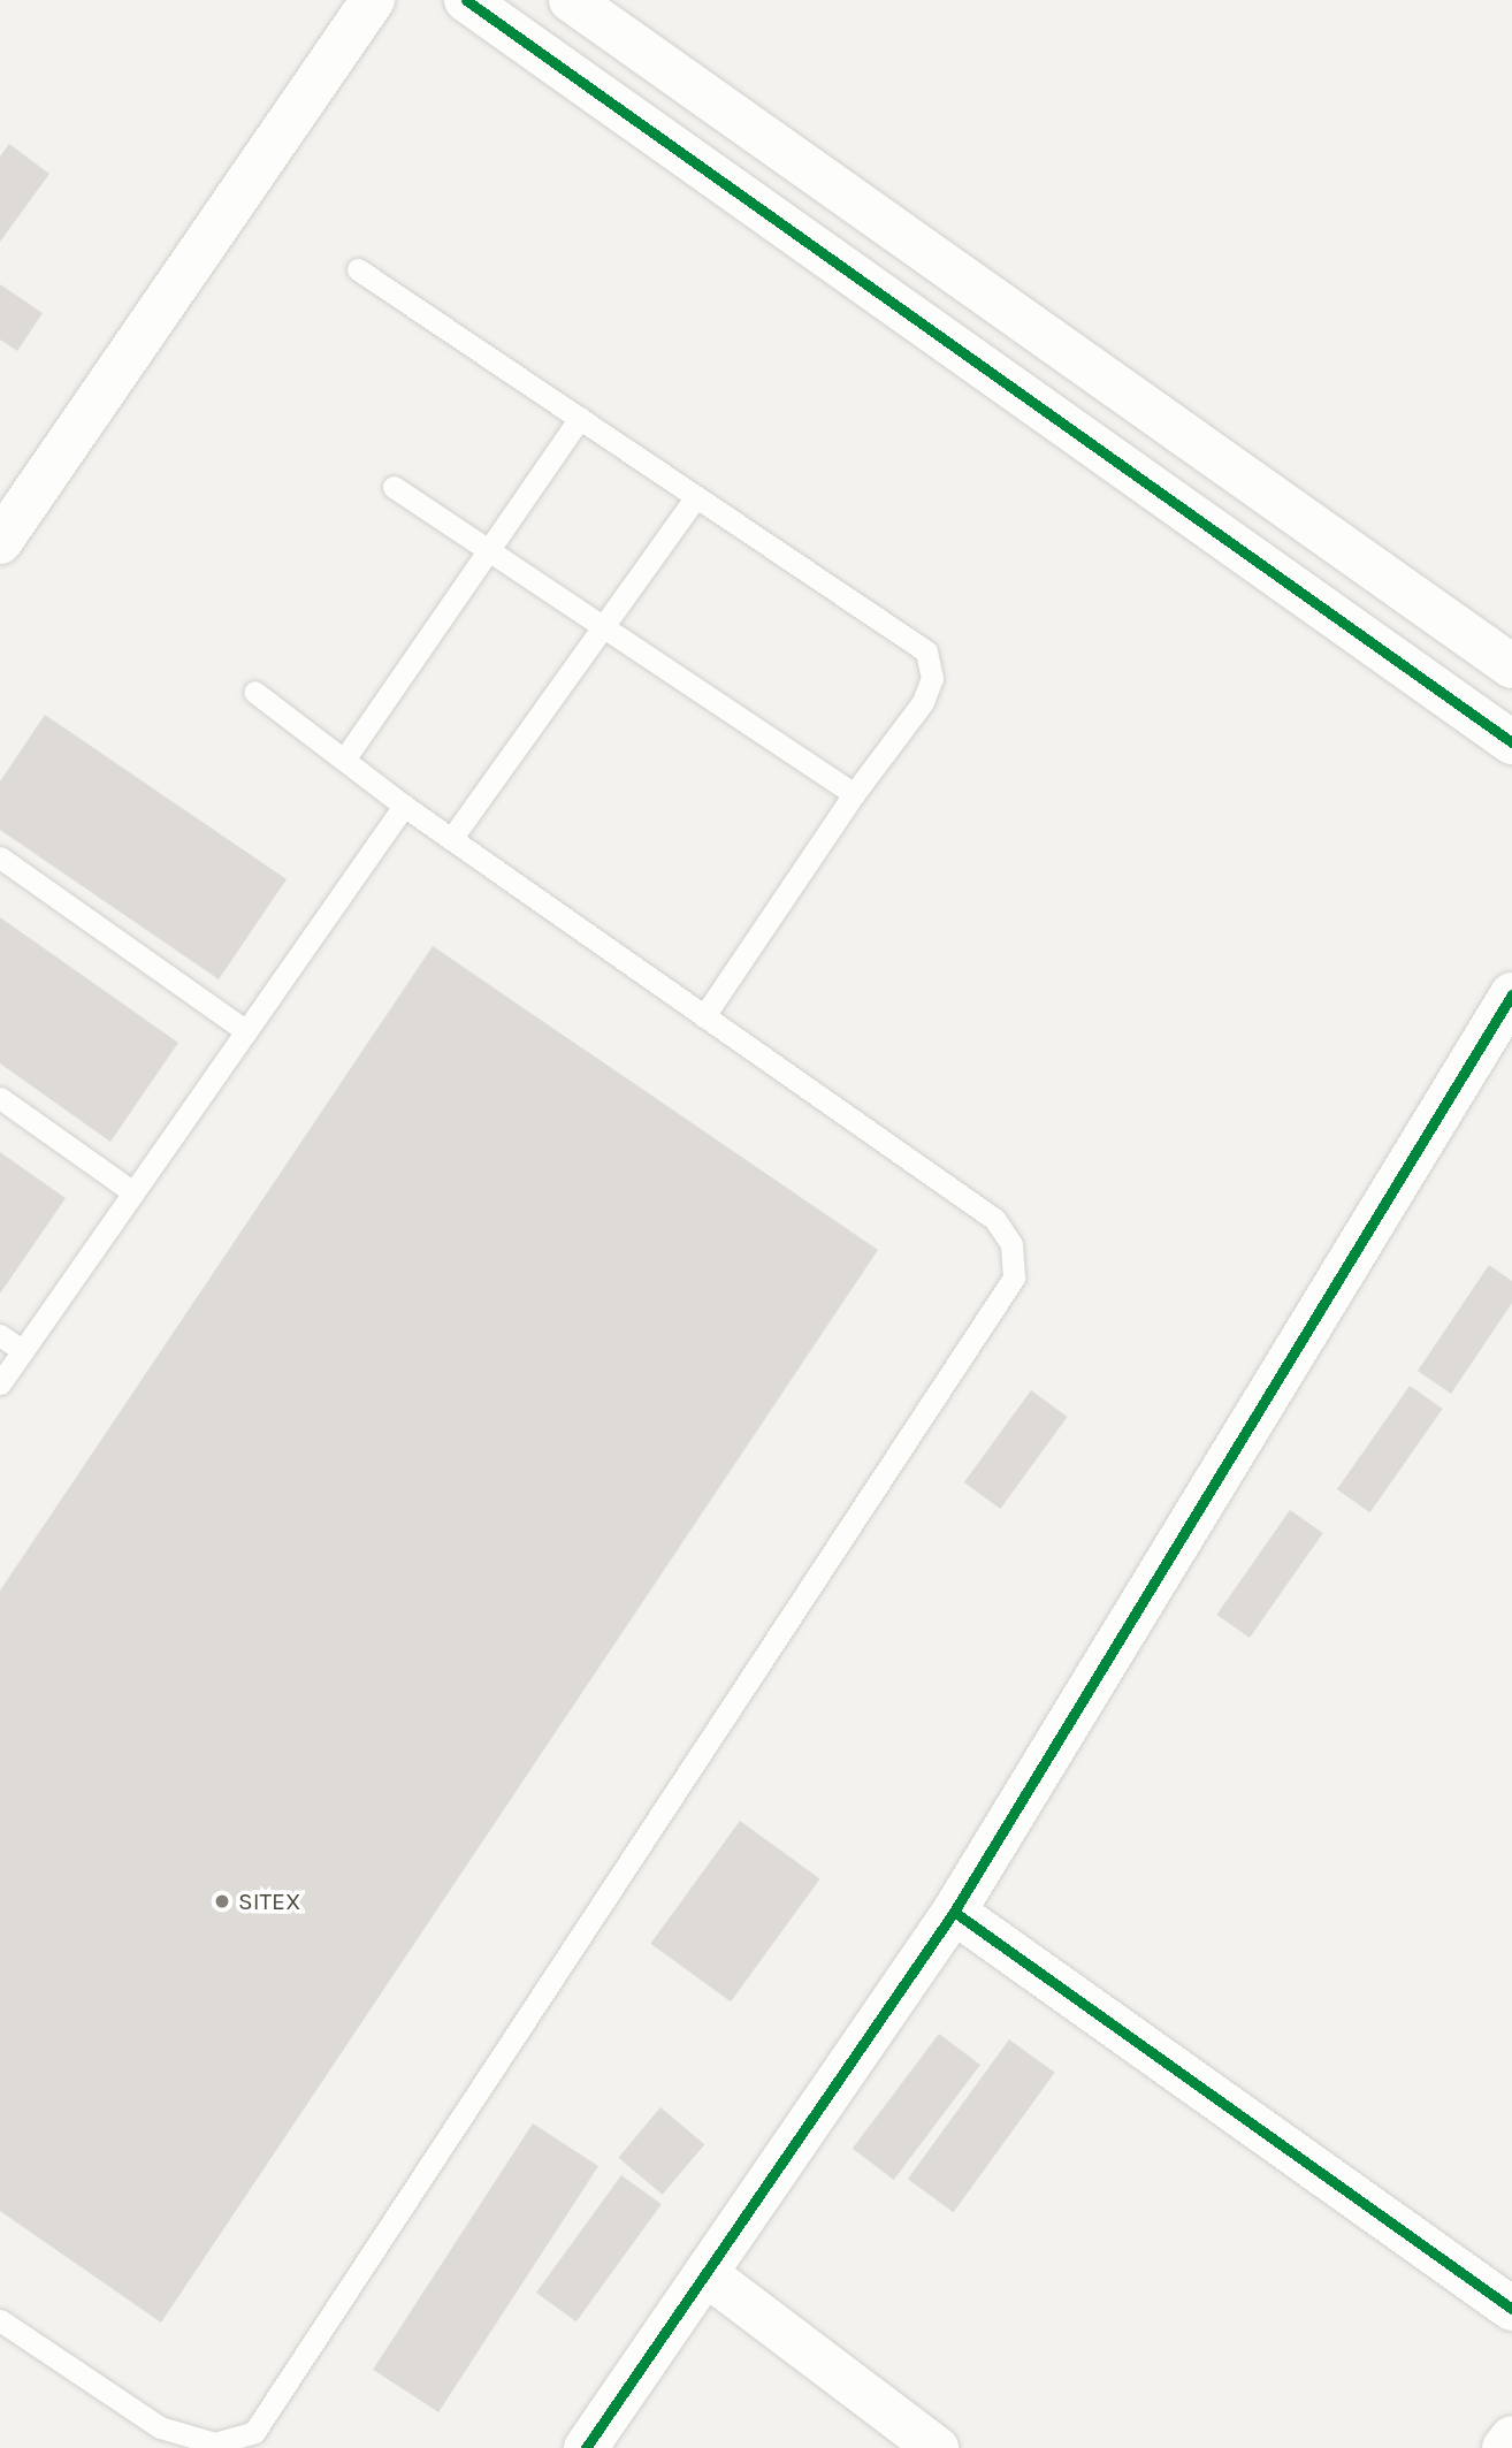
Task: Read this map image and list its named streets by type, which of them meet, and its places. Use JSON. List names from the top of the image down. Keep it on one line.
{"places":["SITEX"]}
